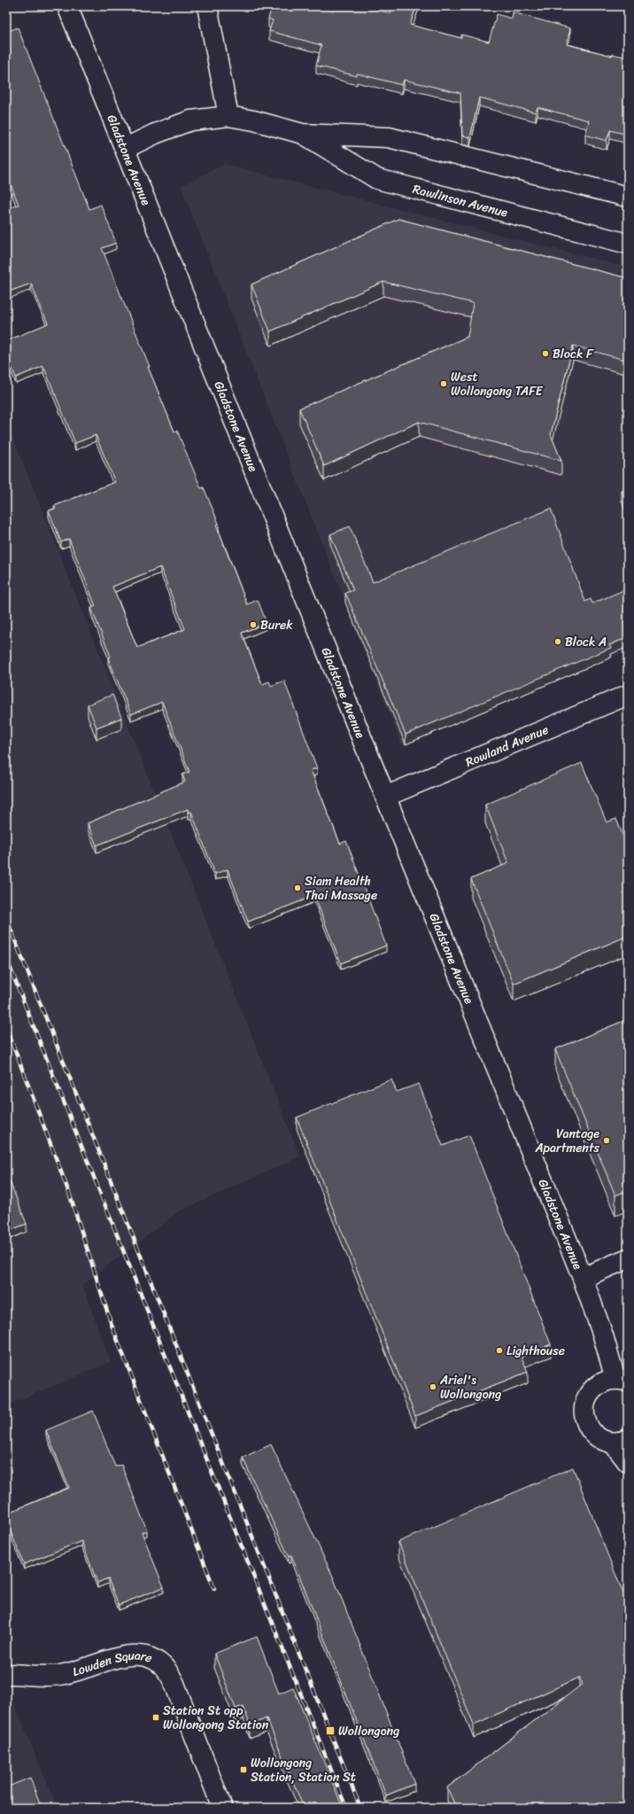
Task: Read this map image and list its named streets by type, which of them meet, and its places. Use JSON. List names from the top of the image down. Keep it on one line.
{"streets":{"street":["Gladstone Avenue","Rawlinson Avenue","Rowland Avenue","Lowden Square"]},"crossings":[["Gladstone Avenue","Rawlinson Avenue"],["Gladstone Avenue","Rowland Avenue"]],"places":{"other":["Block F","West Wollongong TAFE","Burek","Block A","Siam Health Thai Massage","Vantage Apartments","Lighthouse","Ariel's Wollongong"],"transit":["Station St opp Wollongong Station","Wollongong","Wollongong Station, Station St"]}}
